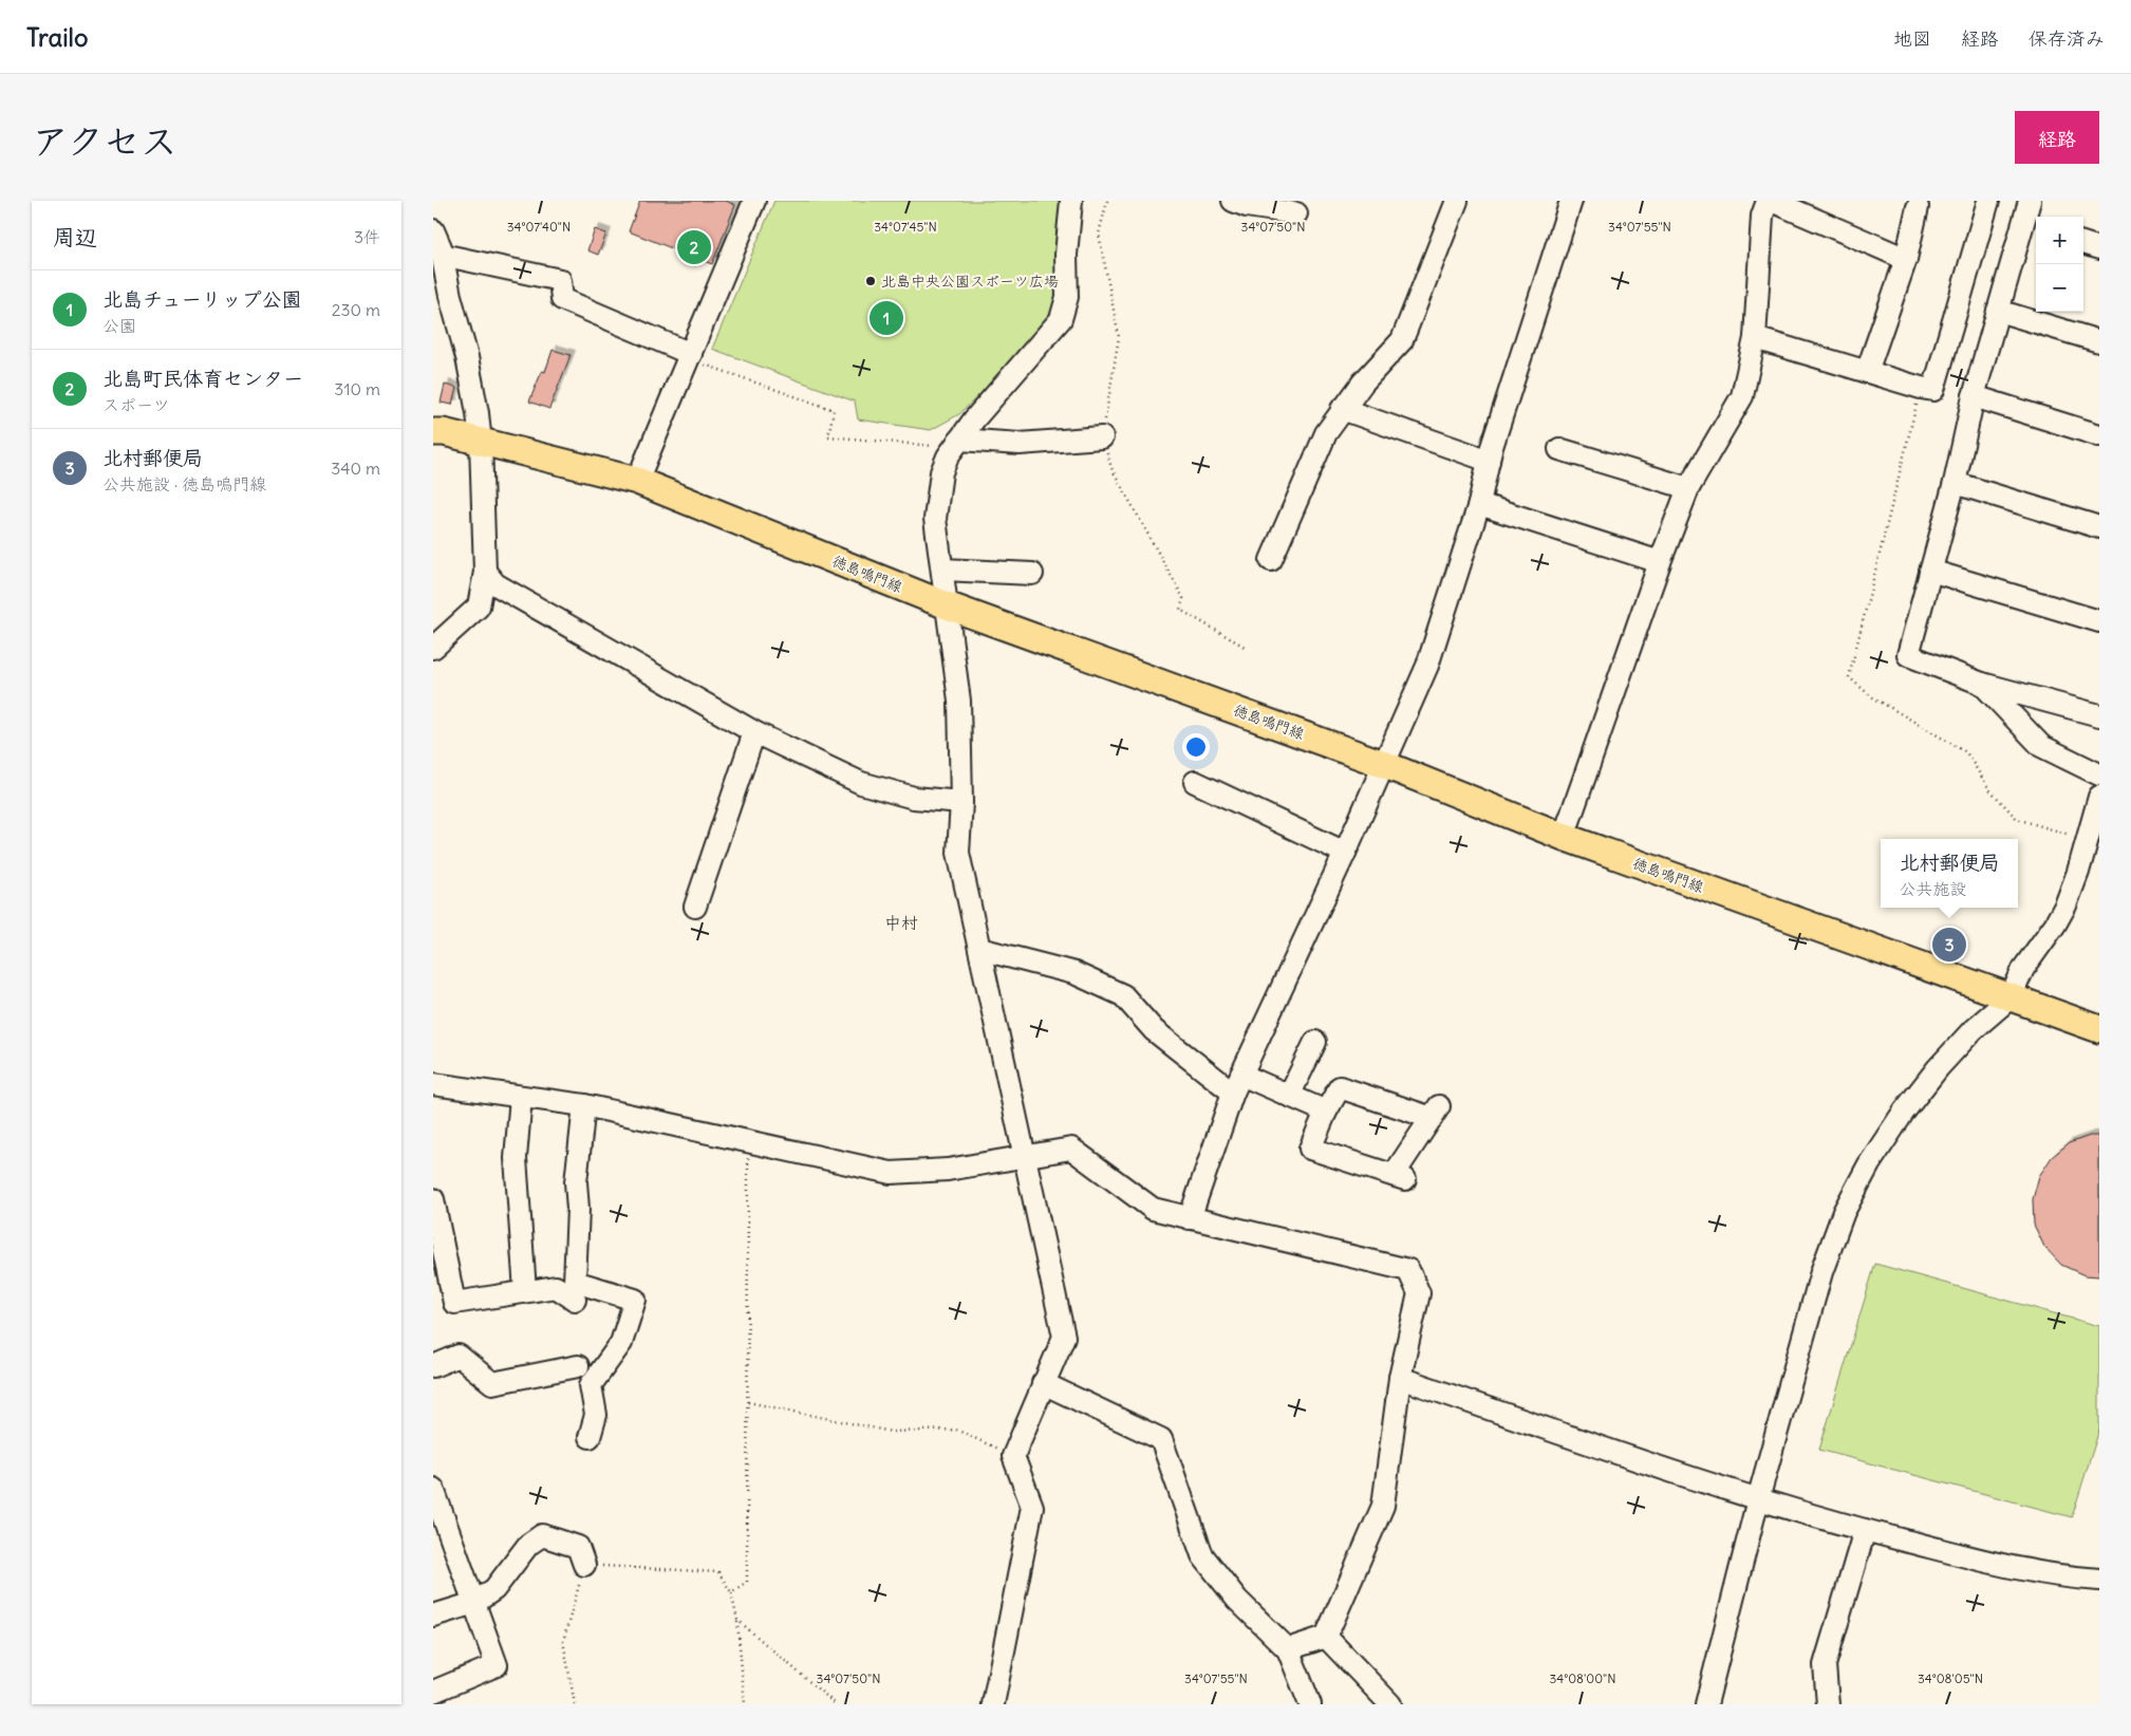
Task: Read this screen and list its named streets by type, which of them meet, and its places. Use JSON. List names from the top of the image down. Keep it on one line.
{"streets":{"main road":["徳島鳴門線"]},"districts":["中村"],"places":["北島中央公園スポーツ広場"],"page":{"header":"Trailo","nav":["地図","経路","保存済み"],"title":"アクセス","buttons":"経路","heading":["周辺","3件"],"map_buttons":["+","−"],"pins":["2","1","3"],"list":[{"mark":"1","name":"北島チューリップ公園","note":"公園","value":"230 m"},{"mark":"2","name":"北島町民体育センター","note":"スポーツ","value":"310 m"},{"mark":"3","name":"北村郵便局","note":"公共施設 · 徳島鳴門線","value":"340 m"}],"popup":["北村郵便局","公共施設"]},"coordinates":["34°07'40\"N","34°07'45\"N","34°07'50\"N","34°07'55\"N","34°08'00\"N","34°08'05\"N"]}
